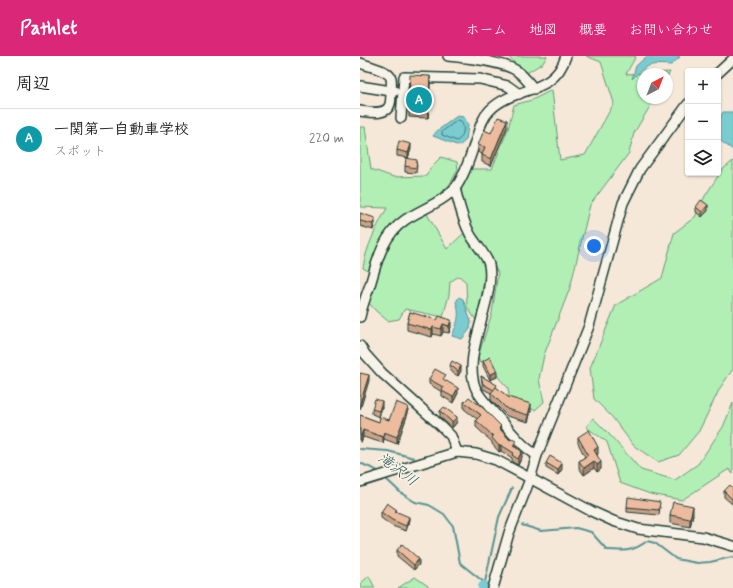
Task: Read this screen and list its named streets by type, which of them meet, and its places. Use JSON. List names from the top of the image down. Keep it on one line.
{"water":["滝沢川"],"north":"top right","page":{"header":"Pathlet","nav":["ホーム","地図","概要","お問い合わせ"],"heading":"周辺","map_buttons":["+","−"],"pins":"A","list":[{"mark":"A","name":"一関第一自動車学校","note":"スポット","value":"220 m"}]}}
